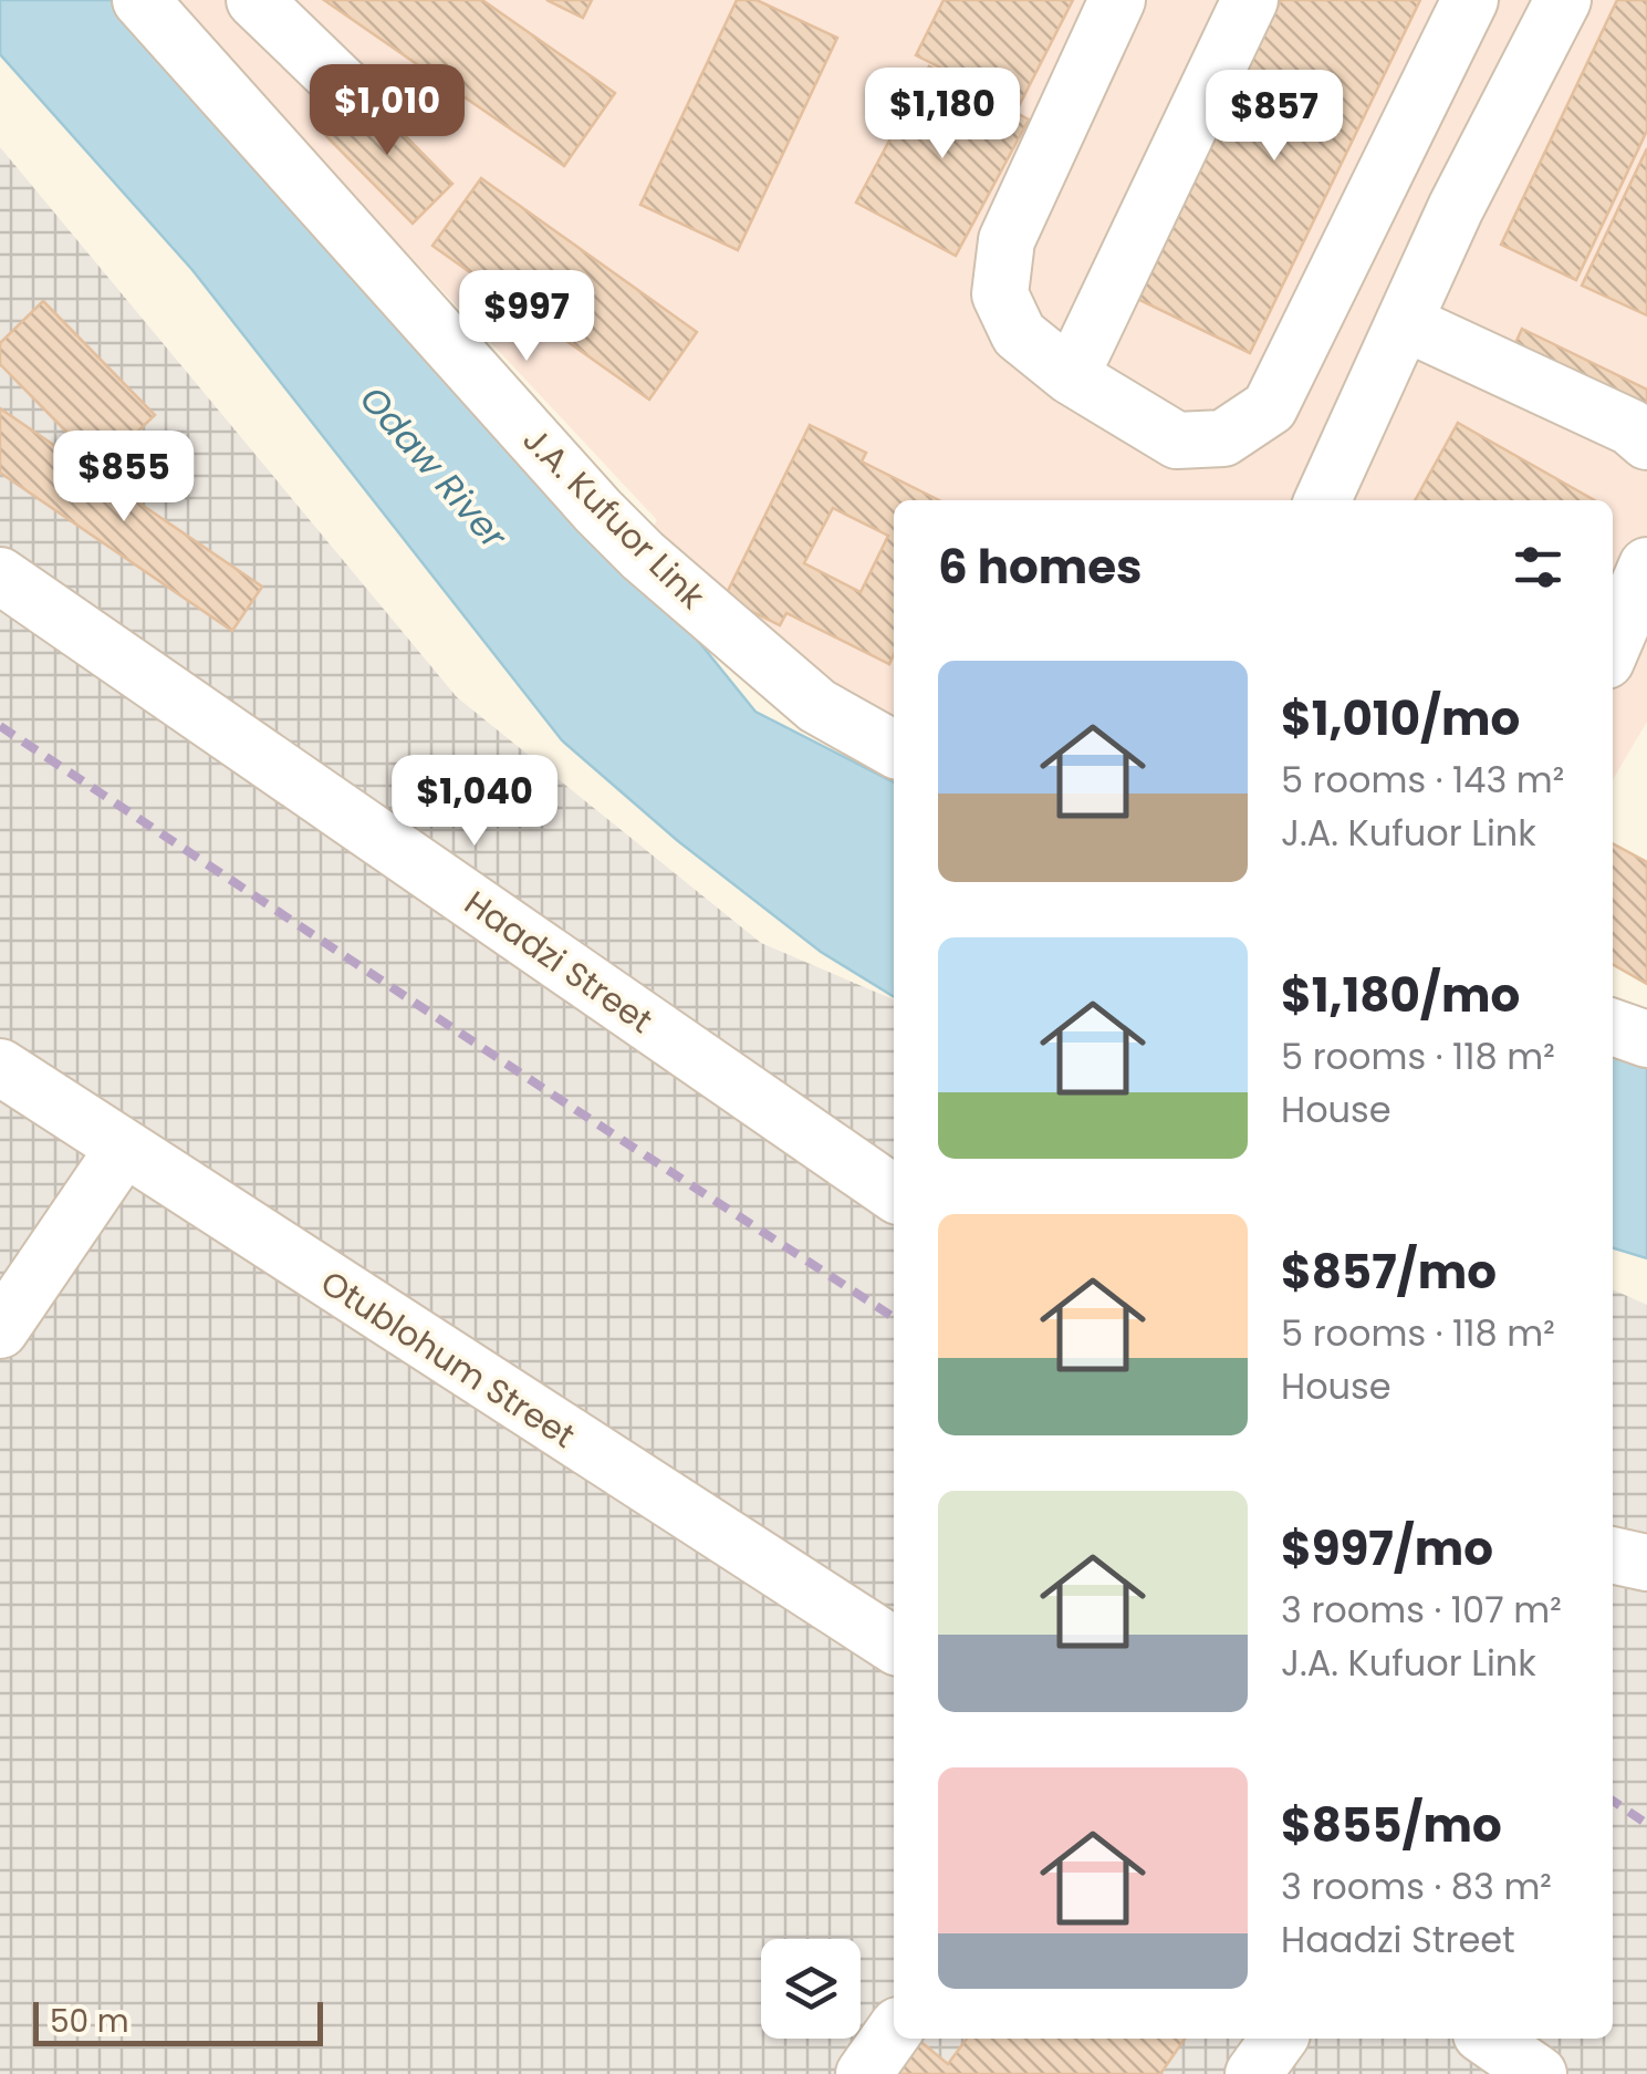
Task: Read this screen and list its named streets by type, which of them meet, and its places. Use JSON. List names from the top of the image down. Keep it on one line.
{"streets":{"street":["J.A. Kufuor Link","Haadzi Street","Otublohum Street"]},"water":["Odaw River"],"scale_bar":"50 m","page":{"price":["$1,010","$1,180","$857","$997","$855","$1,040"],"heading":"6 homes","list":[{"name":"$1,010/mo","note":"5 rooms · 143 m² · J.A. Kufuor Link"},{"name":"$1,180/mo","note":"5 rooms · 118 m² · House"},{"name":"$857/mo","note":"5 rooms · 118 m² · House"},{"name":"$997/mo","note":"3 rooms · 107 m² · J.A. Kufuor Link"},{"name":"$855/mo","note":"3 rooms · 83 m² · Haadzi Street"}],"scale":"50 m"}}
